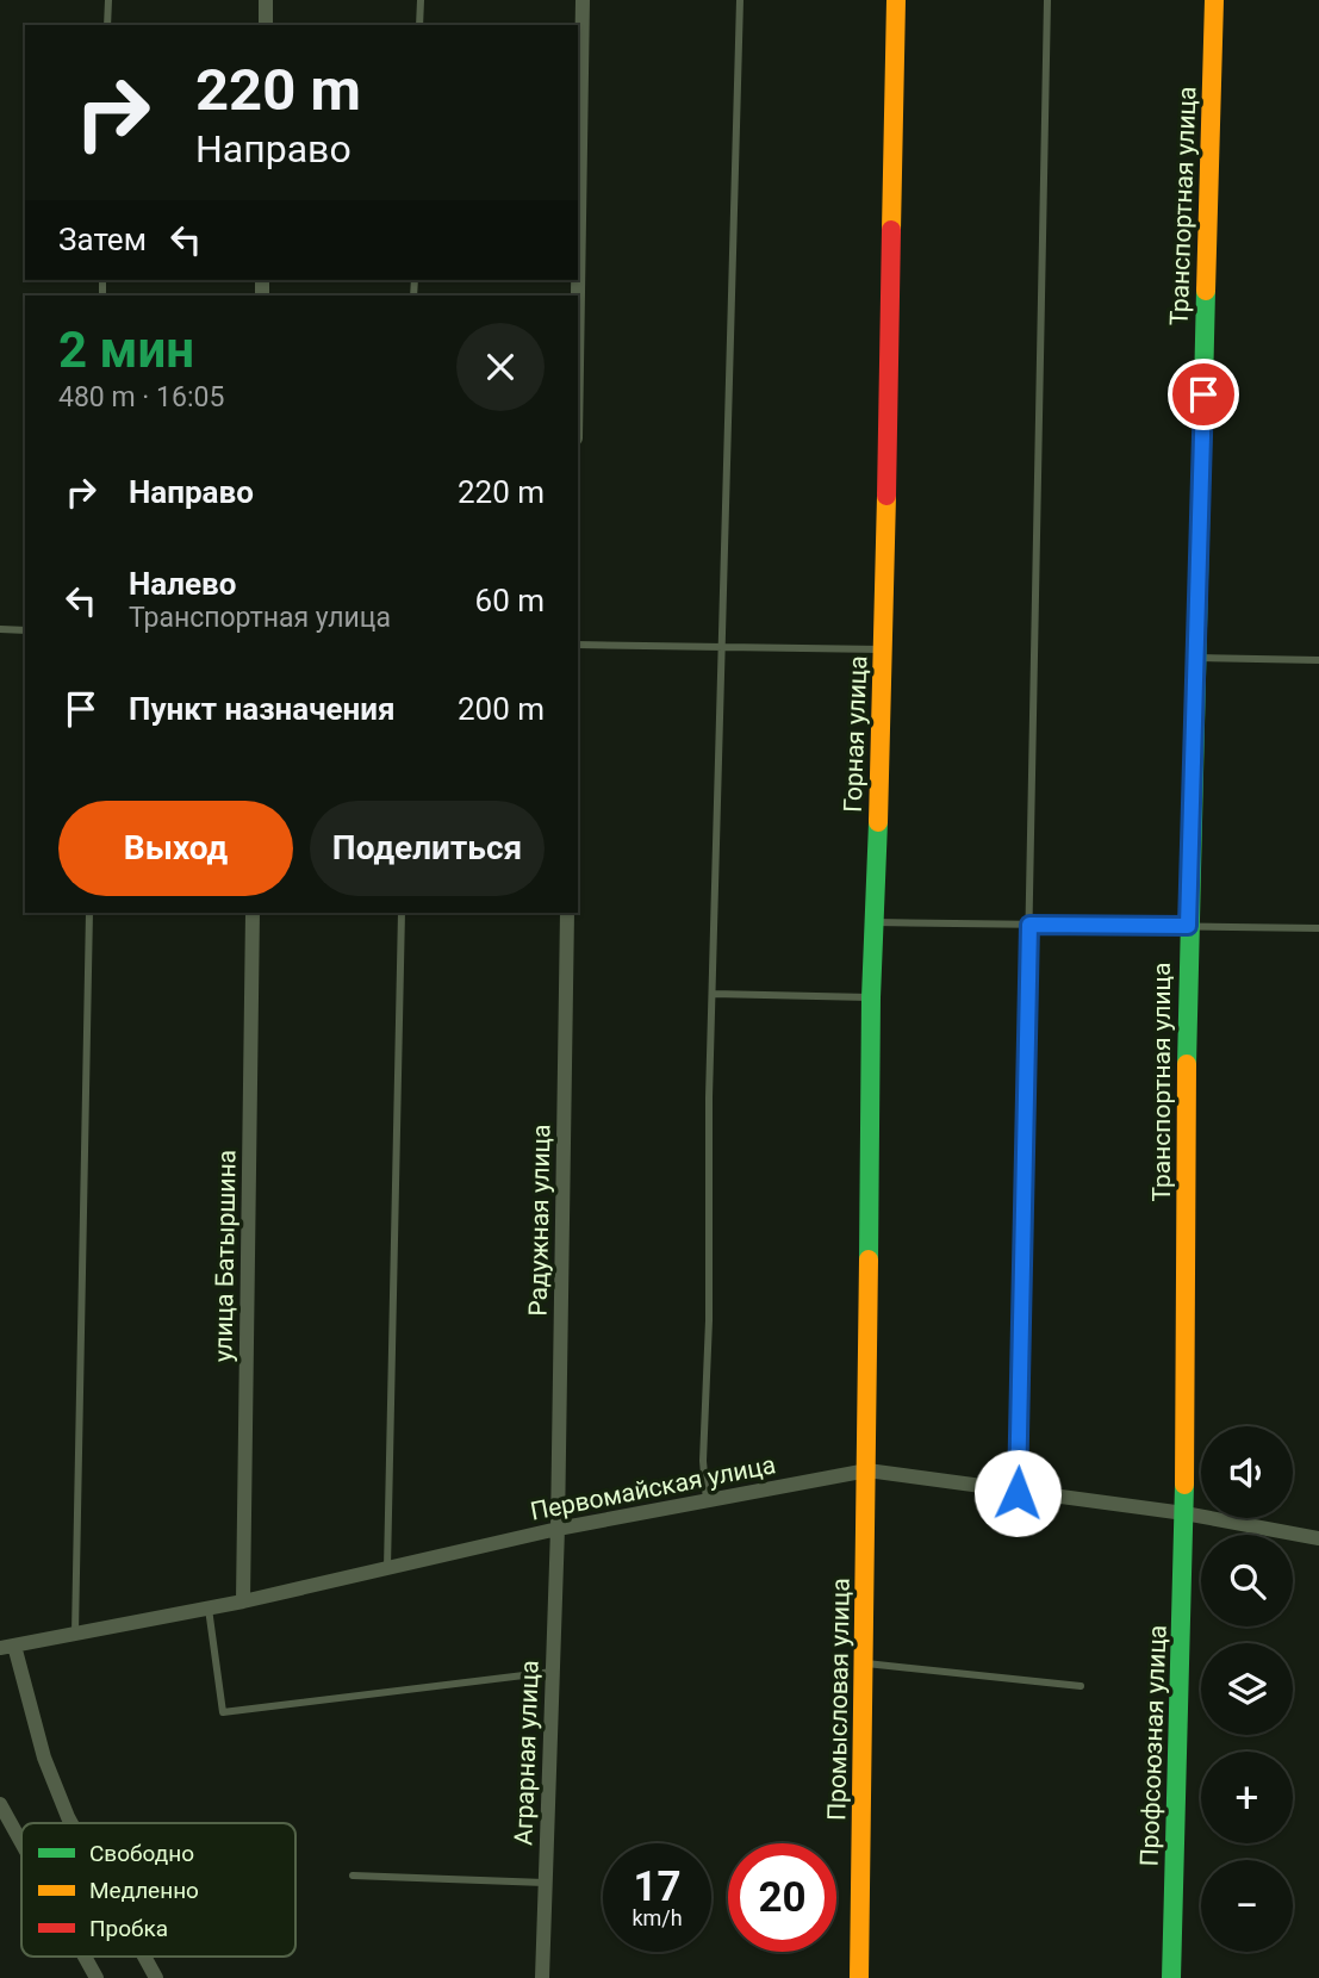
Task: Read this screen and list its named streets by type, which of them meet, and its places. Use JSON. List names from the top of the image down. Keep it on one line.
{"streets":{"street":["Транспортная улица","Горная улица","Радужная улица","улица Батыршина","Первомайская улица","Промысловая улица","Профсоюзная улица","Аграрная улица"]},"crossings":[["Транспортная улица","Первомайская улица"],["Транспортная улица","Профсоюзная улица"],["Горная улица","Первомайская улица"],["Горная улица","Промысловая улица"],["Радужная улица","Первомайская улица"],["Радужная улица","Аграрная улица"],["улица Батыршина","Первомайская улица"],["Первомайская улица","Промысловая улица"],["Первомайская улица","Профсоюзная улица"],["Первомайская улица","Аграрная улица"]],"legend":["Свободно","Медленно","Пробка"],"page":{"turn":["220 m","Направо"],"then":"Затем","heading":["2 мин","480 m · 16:05"],"list":[{"name":"Направо","value":"220 m"},{"name":"Налево","note":"Транспортная улица","value":"60 m"},{"name":"Пункт назначения","value":"200 m"}],"buttons":["Выход","Поделиться"],"map_buttons":["+","−"],"speed":"17 km/h","limit":"20"}}
